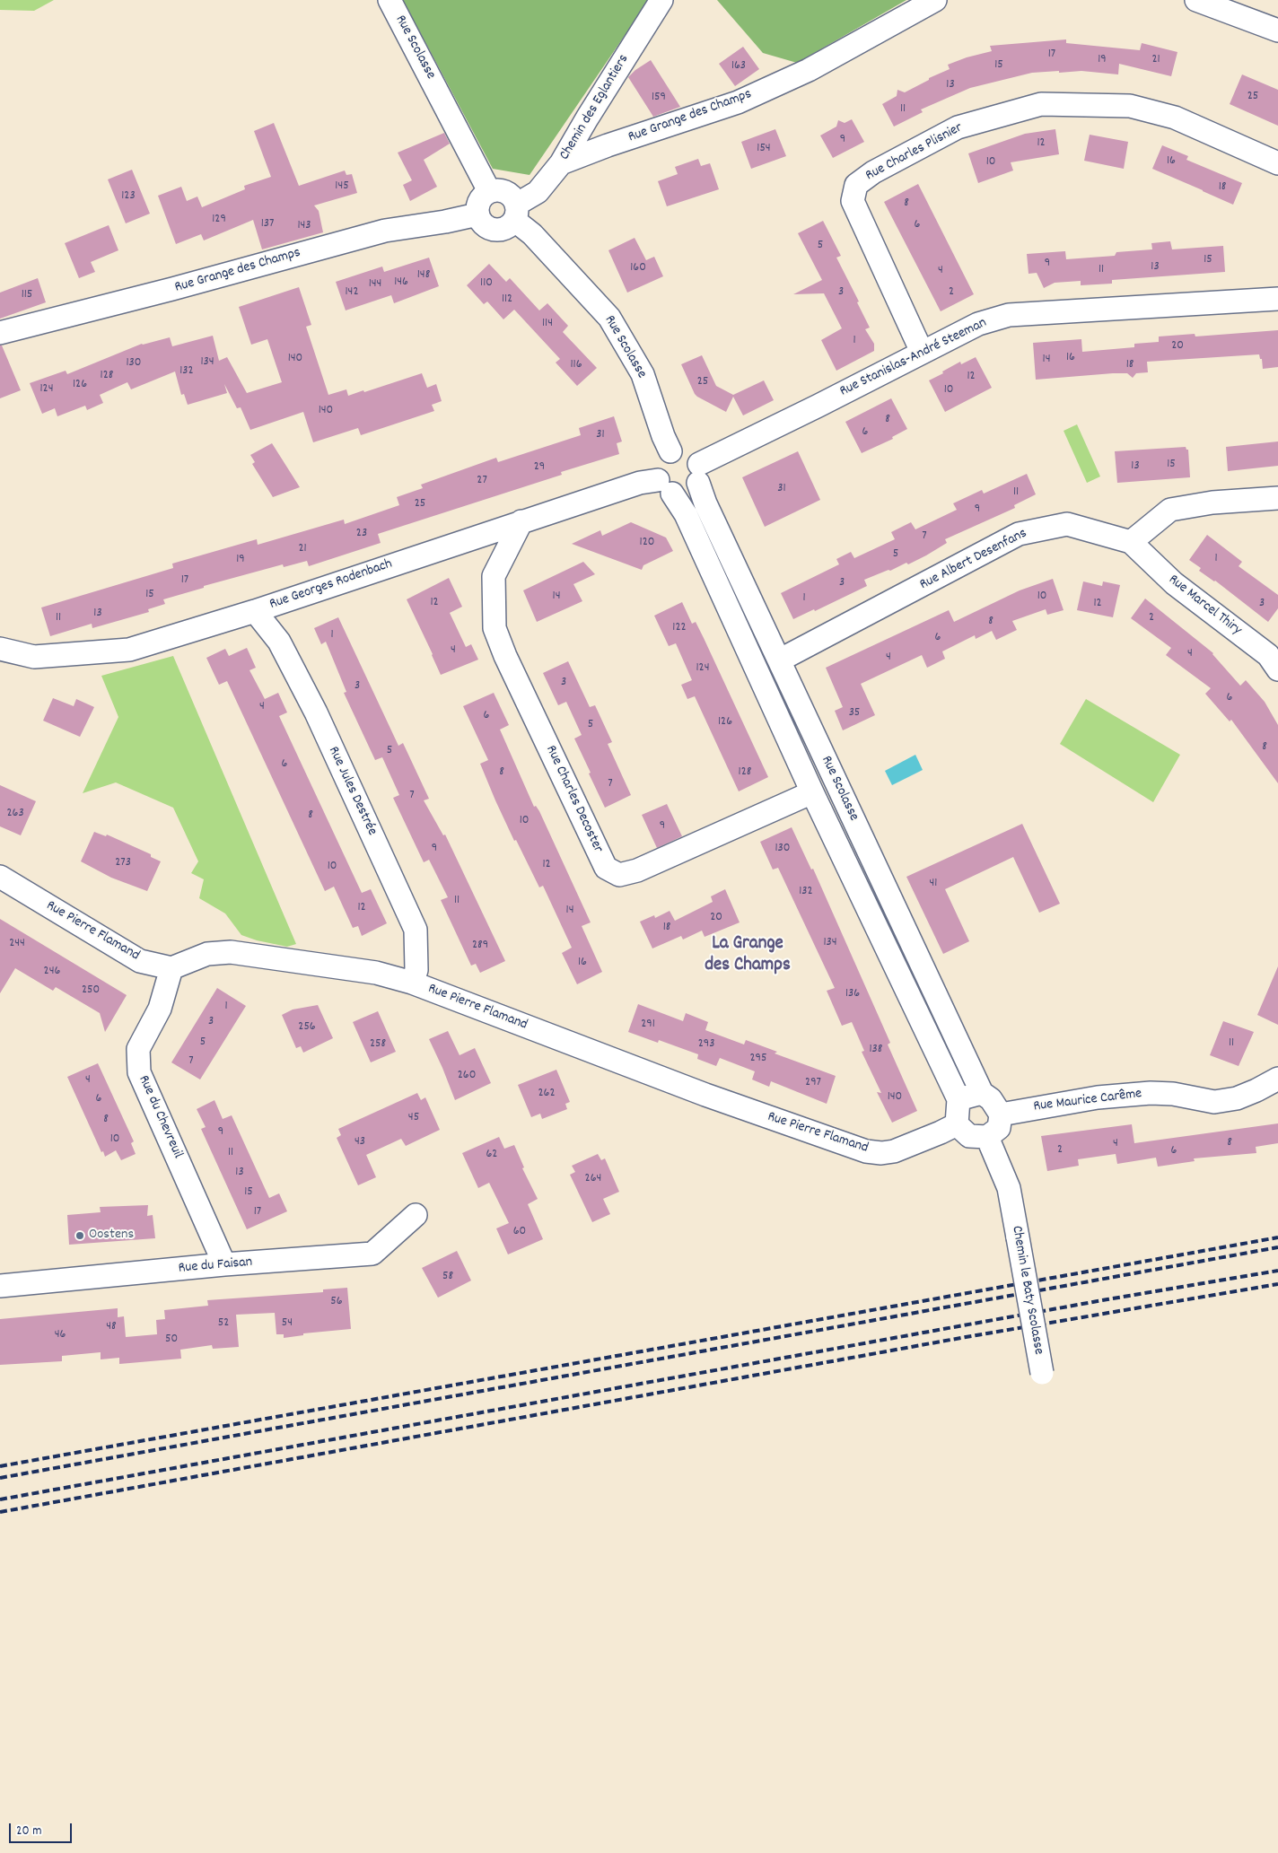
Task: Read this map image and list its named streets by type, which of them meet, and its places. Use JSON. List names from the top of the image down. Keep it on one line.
{"streets":{"street":["Rue Scolasse","Chemin des Eglantiers","Rue Grange des Champs","Rue Charles Plisnier","Rue Stanislas-André Steeman","Rue Albert Desenfans","Rue Georges Rodenbach","Rue Marcel Thiry","Rue Jules Destrée","Rue Charles Decoster","Rue Pierre Flamand","Rue Maurice Carême","Rue du Chevreuil","Rue du Faisan","Chemin le Baty Scolasse"]},"crossings":[["Rue Scolasse","Chemin des Eglantiers"],["Rue Scolasse","Rue Grange des Champs"],["Rue Scolasse","Rue Stanislas-André Steeman"],["Rue Scolasse","Rue Albert Desenfans"],["Rue Scolasse","Rue Georges Rodenbach"],["Rue Scolasse","Rue Charles Decoster"],["Rue Scolasse","Rue Pierre Flamand"],["Rue Scolasse","Rue Maurice Carême"],["Rue Scolasse","Chemin le Baty Scolasse"],["Chemin des Eglantiers","Rue Grange des Champs"],["Rue Charles Plisnier","Rue Stanislas-André Steeman"],["Rue Stanislas-André Steeman","Rue Georges Rodenbach"],["Rue Albert Desenfans","Rue Marcel Thiry"],["Rue Georges Rodenbach","Rue Jules Destrée"],["Rue Georges Rodenbach","Rue Charles Decoster"],["Rue Jules Destrée","Rue Pierre Flamand"],["Rue Pierre Flamand","Rue Maurice Carême"],["Rue Pierre Flamand","Rue du Chevreuil"],["Rue Pierre Flamand","Chemin le Baty Scolasse"],["Rue Maurice Carême","Chemin le Baty Scolasse"],["Rue du Chevreuil","Rue du Faisan"]],"districts":["La Grange des Champs"],"places":["Oostens"],"house_numbers":["17","19","21","15","163","13","25","159","11","9","12","154","16","10","145","18","123","8","129","137","6","143","5","15","9","13","160","11","4","148","146","110","144","142","3","2","115","112","114","1","20","16","140","14","134","130","116","18","132","128","12","25","126","124","10","140","8","6","31","15","13","29","27","31","11","25","9","23","7","120","21","5","1","19","17","3","15","14","10","1","12","12","3","13","11","2","8","122","1","6","4","4","4","124","3","3","6","4","35","6","126","5","8","5","6","8","128","7","7","263","8","10","9","9","130","273","12","10","41","132","11","12","14","20","18","134","244","289","16","246","250","136","1","3","291","256","5","11","258","293","138","295","7","260","4","297","262","140","6","45","8","9","10","43","8","4","2","6","11","62","13","264","15","17","60","58","56","52","54","48","46","50"],"scale_bar":"20 m"}
